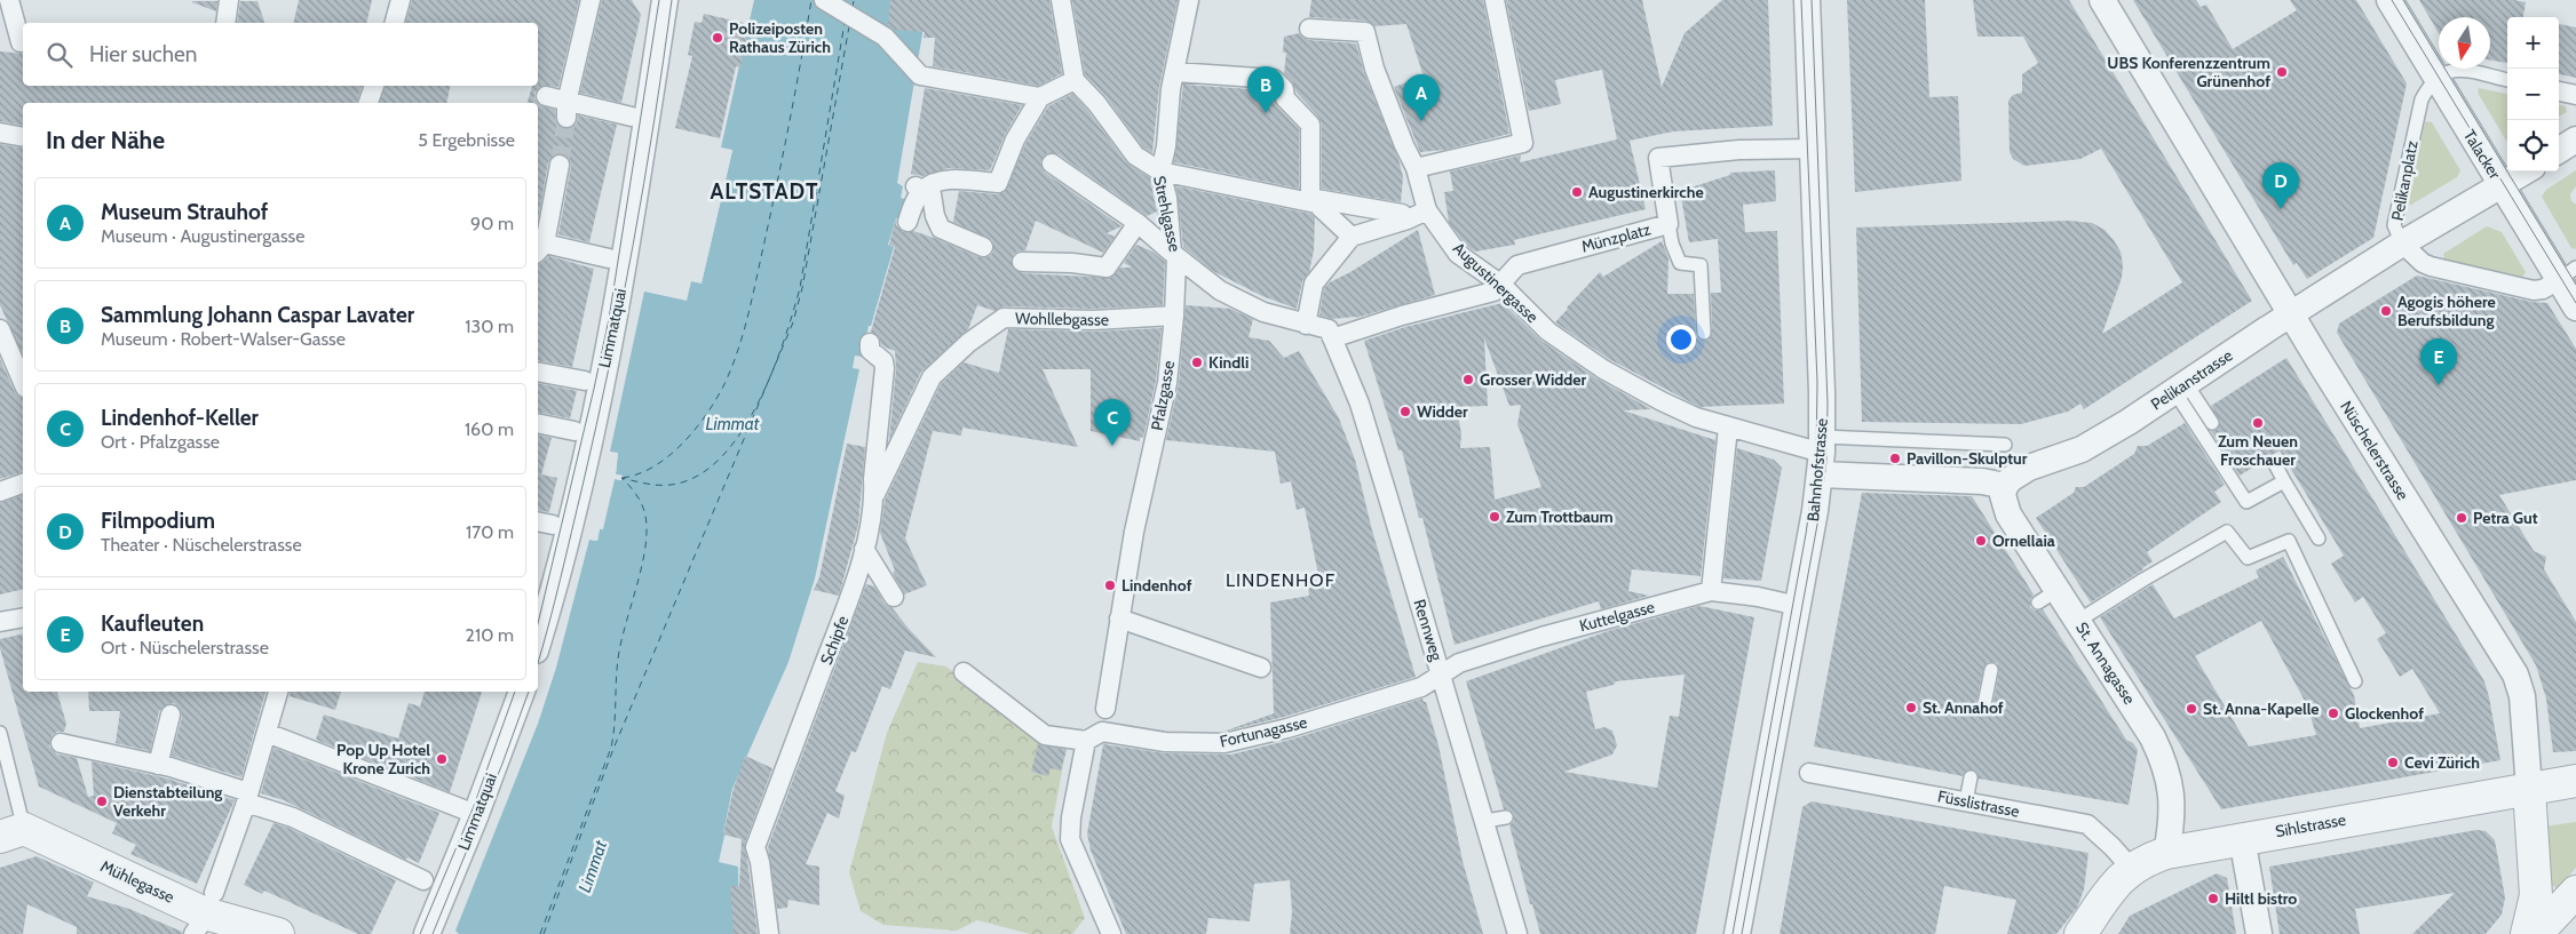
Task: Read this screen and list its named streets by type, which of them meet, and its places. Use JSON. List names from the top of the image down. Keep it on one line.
{"streets":{"street":["Talacker","Pelikanplatz","Strehlgasse","Münzplatz","Augustinergasse","Wohllebgasse","Limmatquai","Pelikanstrasse","Pfalzgasse","Nüschelerstrasse","Bahnhofstrasse","Kuttelgasse","Rennweg","Schipfe","St. Annagasse","Fortunagasse","Füsslistrasse","Sihlstrasse","Mühlegasse"]},"crossings":[["Talacker","Pelikanplatz"],["Talacker","Pelikanstrasse"],["Pelikanplatz","Pelikanstrasse"],["Strehlgasse","Pfalzgasse"],["Strehlgasse","Rennweg"],["Münzplatz","Augustinergasse"],["Münzplatz","Bahnhofstrasse"],["Augustinergasse","Bahnhofstrasse"],["Wohllebgasse","Pfalzgasse"],["Wohllebgasse","Schipfe"],["Pelikanstrasse","Nüschelerstrasse"],["Pelikanstrasse","St. Annagasse"],["Nüschelerstrasse","Sihlstrasse"],["Bahnhofstrasse","Kuttelgasse"],["Kuttelgasse","Rennweg"],["Kuttelgasse","Fortunagasse"],["Rennweg","Fortunagasse"],["St. Annagasse","Sihlstrasse"],["Füsslistrasse","Sihlstrasse"]],"districts":["ALTSTADT","LINDENHOF"],"water":["Limmat"],"places":["Polizeiposten Rathaus Zürich","UBS Konferenzzentrum Grünenhof","Augustinerkirche","Agogis höhere Berufsbildung","Kindli","Grosser Widder","Widder","Zum Neuen Froschauer","Pavillon-Skulptur","Zum Trottbaum","Petra Gut","Ornellaia","Lindenhof","St. Annahof","St. Anna-Kapelle","Glockenhof","Pop Up Hotel Krone Zurich","Cevi Zürich","Dienstabteilung Verkehr","Hiltl bistro"],"north":"bottom","page":{"map_buttons":["+","−"],"search":"Hier suchen","pins":["B","A","D","E","C"],"heading":["In der Nähe","5 Ergebnisse"],"list":[{"mark":"A","name":"Museum Strauhof","note":"Museum · Augustinergasse","value":"90 m"},{"mark":"B","name":"Sammlung Johann Caspar Lavater","note":"Museum · Robert-Walser-Gasse","value":"130 m"},{"mark":"C","name":"Lindenhof-Keller","note":"Ort · Pfalzgasse","value":"160 m"},{"mark":"D","name":"Filmpodium","note":"Theater · Nüschelerstrasse","value":"170 m"},{"mark":"E","name":"Kaufleuten","note":"Ort · Nüschelerstrasse","value":"210 m"}]}}
